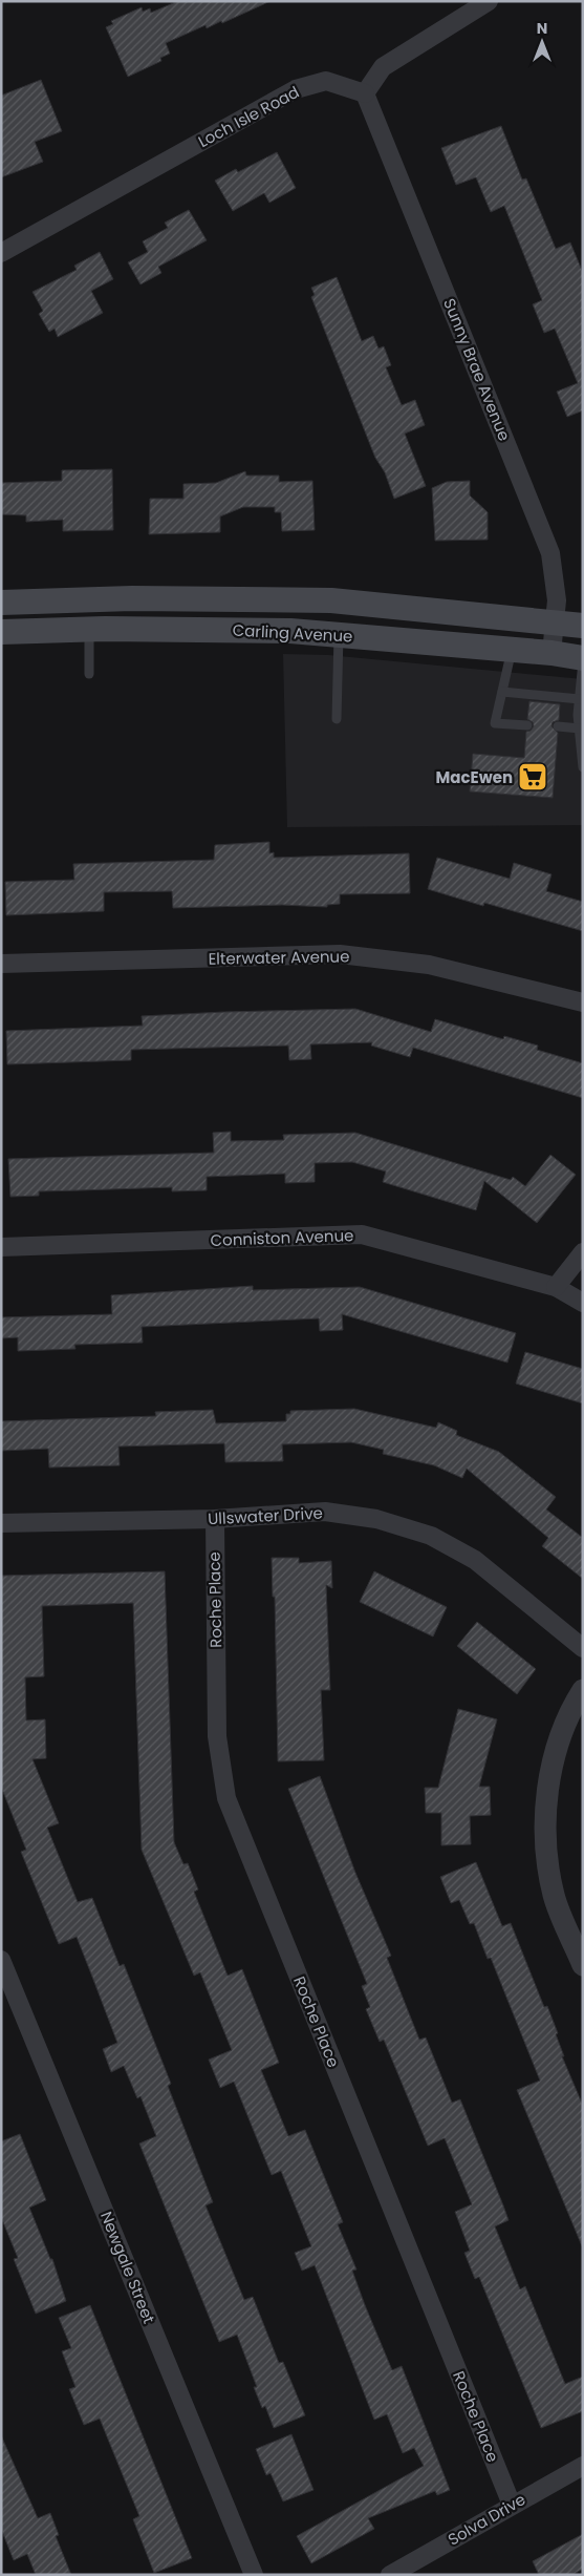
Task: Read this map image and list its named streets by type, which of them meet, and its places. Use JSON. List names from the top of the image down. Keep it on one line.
{"streets":{"main road":["Carling Avenue"],"street":["Loch Isle Road","Sunny Brae Avenue","Elterwater Avenue","Conniston Avenue","Ullswater Drive","Roche Place","Newgale Street","Solva Drive"]},"crossings":[["Loch Isle Road","Sunny Brae Avenue"],["Sunny Brae Avenue","Carling Avenue"],["Ullswater Drive","Roche Place"],["Roche Place","Solva Drive"]],"places":{"supermarket":["MacEwen"]},"north":"top"}
